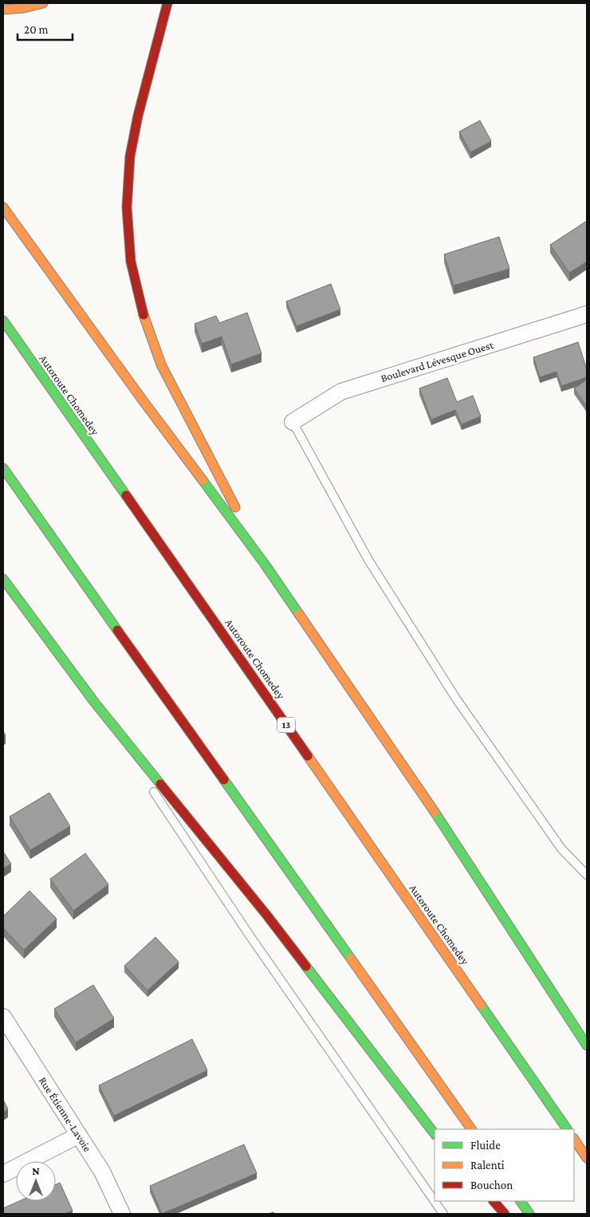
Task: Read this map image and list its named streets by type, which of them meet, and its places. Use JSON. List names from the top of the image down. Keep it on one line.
{"streets":{"main road":["Autoroute Chomedey","13"],"street":["Boulevard Lévesque Ouest","Rue Étienne-Lavoie"]},"legend":["Fluide","Ralenti","Bouchon"],"scale_bar":"20 m","north":"top"}
